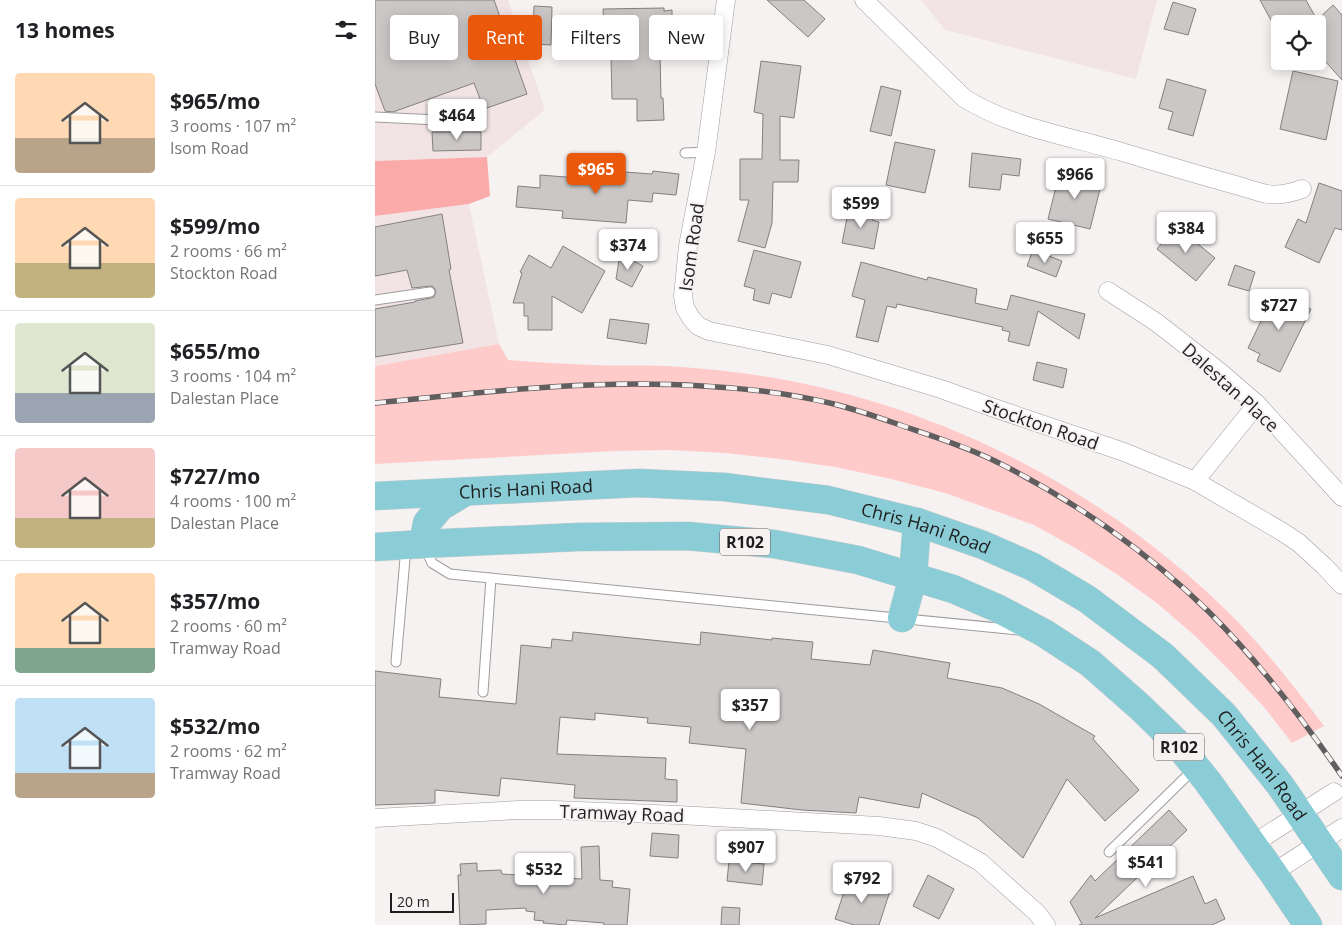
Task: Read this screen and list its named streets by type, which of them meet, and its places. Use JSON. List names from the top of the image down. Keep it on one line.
{"streets":{"main road":["Chris Hani Road","R102"],"street":["Isom Road","Dalestan Place","Stockton Road","Tramway Road"]},"crossings":[["Isom Road","Stockton Road"]],"scale_bar":"20 m","page":{"heading":"13 homes","chip":["Buy","Rent","Filters","New"],"list":[{"name":"$965/mo","note":"3 rooms · 107 m² · Isom Road"},{"name":"$599/mo","note":"2 rooms · 66 m² · Stockton Road"},{"name":"$655/mo","note":"3 rooms · 104 m² · Dalestan Place"},{"name":"$727/mo","note":"4 rooms · 100 m² · Dalestan Place"},{"name":"$357/mo","note":"2 rooms · 60 m² · Tramway Road"},{"name":"$532/mo","note":"2 rooms · 62 m² · Tramway Road"}],"price":["$464","$965","$966","$599","$384","$655","$374","$727","$357","$907","$541","$532","$792"],"scale":"20 m"}}
